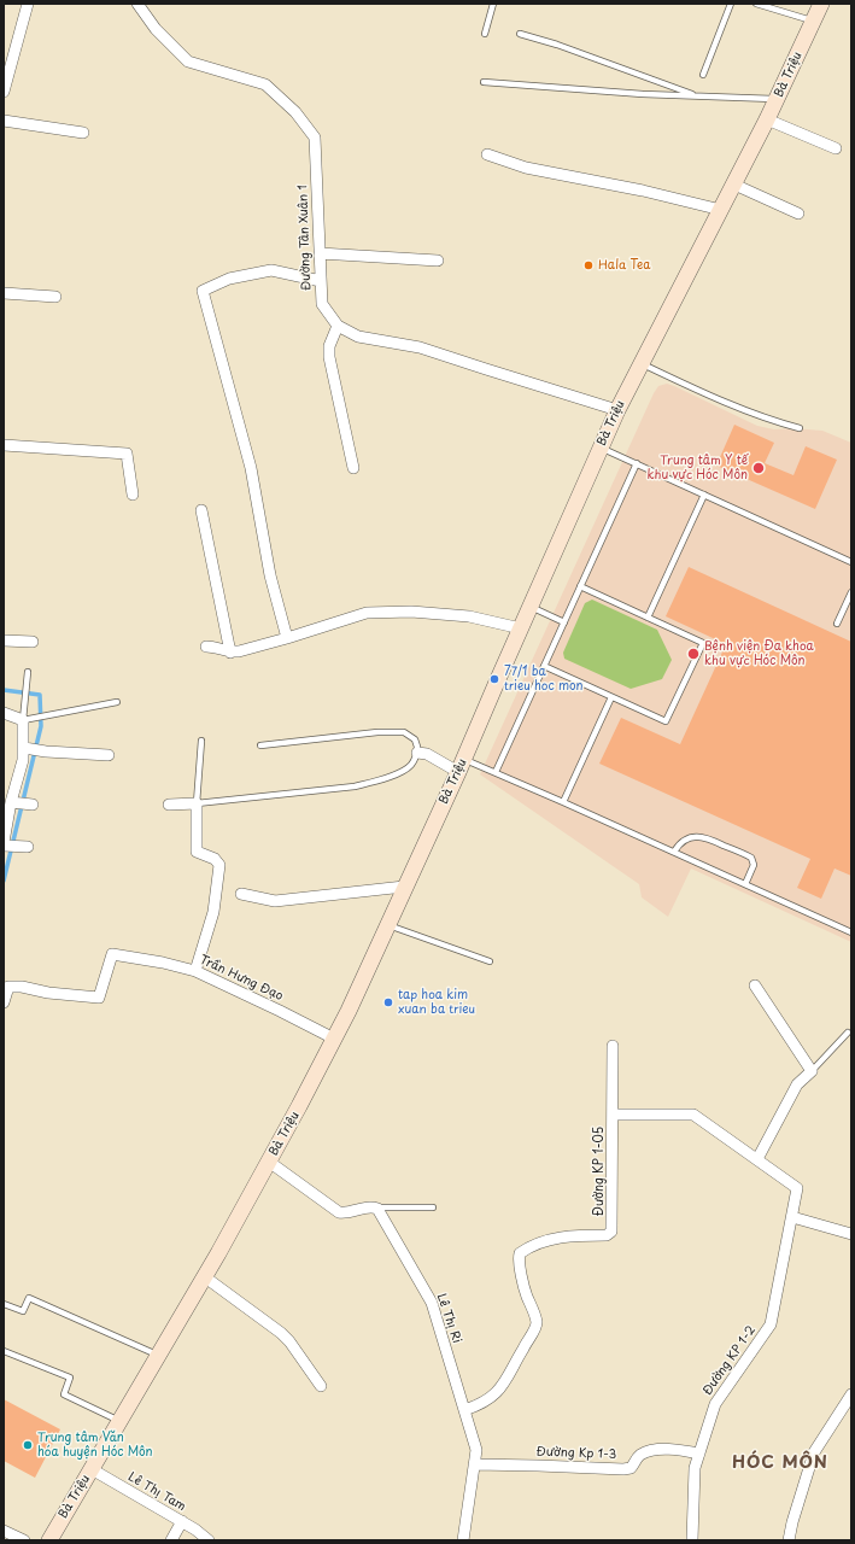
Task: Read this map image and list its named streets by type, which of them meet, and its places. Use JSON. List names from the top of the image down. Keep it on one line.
{"streets":{"street":["Bà Triệu","Đường Tân Xuân 1","Trần Hưng Đạo","Đường KP 1-05","Lê Thị Ri","Đường KP 1-2","Đường Kp 1-3","Lê Thị Tam"]},"crossings":[["Bà Triệu","Đường Tân Xuân 1"],["Bà Triệu","Trần Hưng Đạo"],["Bà Triệu","Lê Thị Tam"],["Đường KP 1-05","Lê Thị Ri"],["Đường KP 1-05","Đường KP 1-2"],["Lê Thị Ri","Đường Kp 1-3"],["Đường KP 1-2","Đường Kp 1-3"]],"districts":["HÓC MÔN"],"places":["Hala Tea","Trung tâm Y tế khu vực Hóc Môn","Bệnh viện Đa khoa khu vực Hóc Môn","77/1 ba trieu hoc mon","tap hoa kim xuan ba trieu","Trung tâm Văn hóa huyện Hóc Môn"]}
